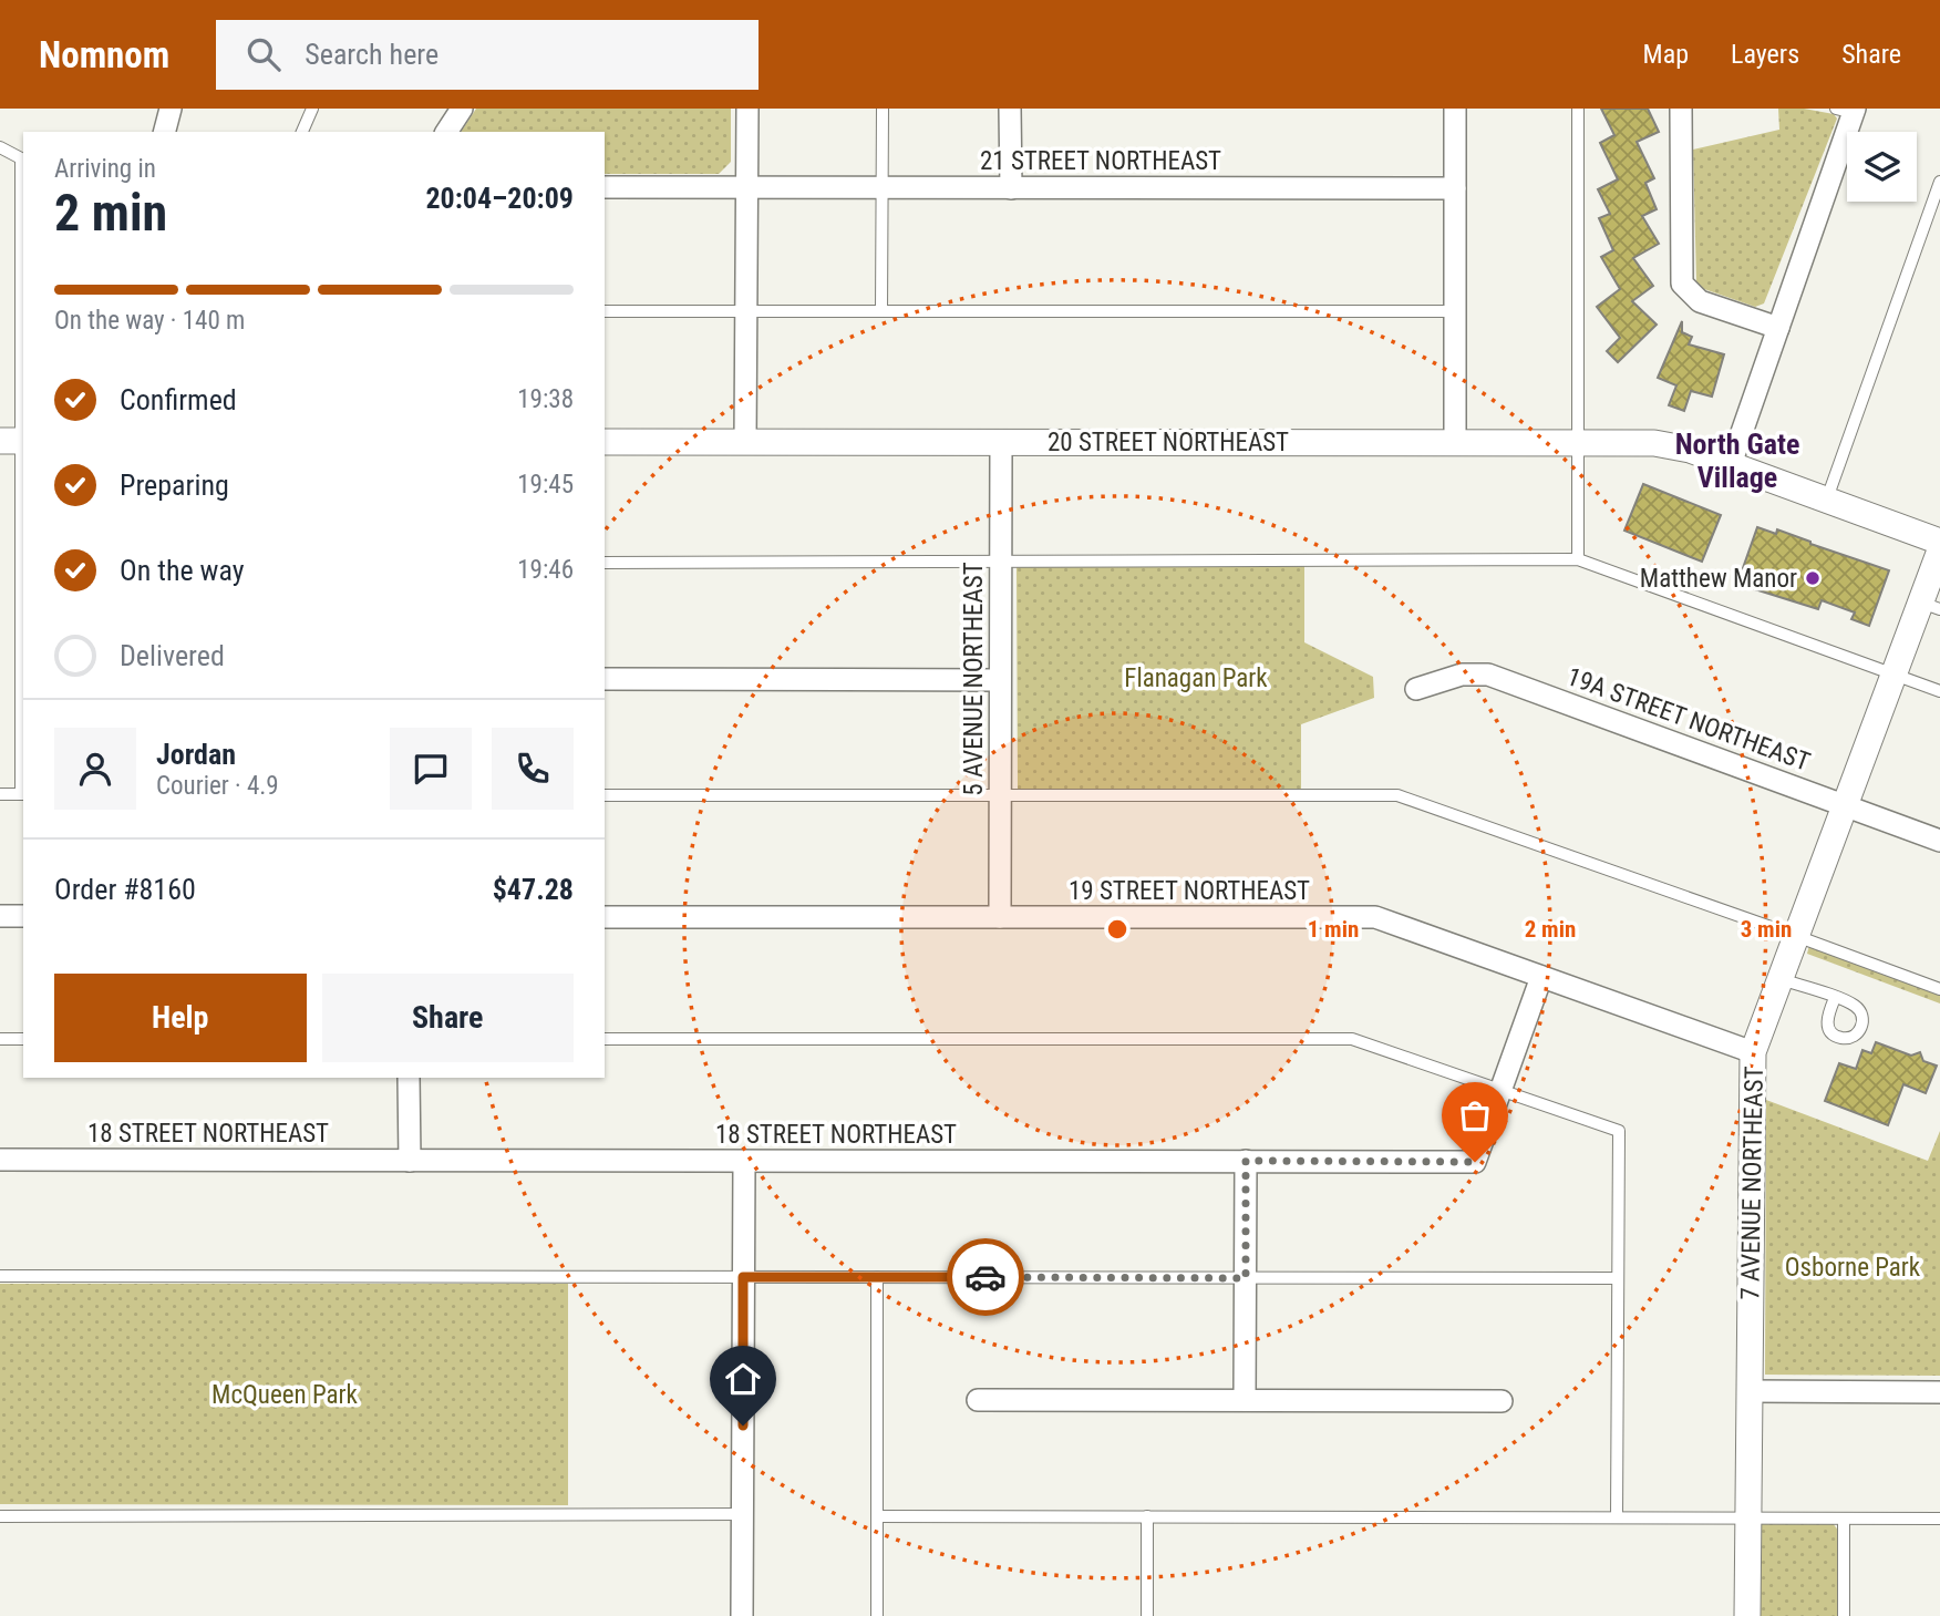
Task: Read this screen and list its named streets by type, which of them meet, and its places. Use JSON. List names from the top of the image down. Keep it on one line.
{"streets":{"street":["21 STREET NORTHEAST","20 STREET NORTHEAST","5 AVENUE NORTHEAST","19A STREET NORTHEAST","19 STREET NORTHEAST","18 STREET NORTHEAST","7 AVENUE NORTHEAST"]},"crossings":[["20 STREET NORTHEAST","5 AVENUE NORTHEAST"],["5 AVENUE NORTHEAST","19 STREET NORTHEAST"],["19A STREET NORTHEAST","7 AVENUE NORTHEAST"],["19 STREET NORTHEAST","18 STREET NORTHEAST"],["19 STREET NORTHEAST","7 AVENUE NORTHEAST"]],"districts":["North Gate Village"],"parks":["Flanagan Park","Osborne Park","McQueen Park"],"places":["Matthew Manor"],"page":{"header":"Nomnom","search":"Search here","nav":["Map","Layers","Share"],"heading":["2 min","Arriving in","20:04–20:09"],"panel":["Jordan","Courier · 4.9","Order #8160","$47.28"],"bar":"On the way · 140 m","list":[["Confirmed","19:38"],["Preparing","19:45"],["On the way","19:46"],"Delivered"],"buttons":["Help","Share"]},"rings":["1 min","2 min","3 min"]}
